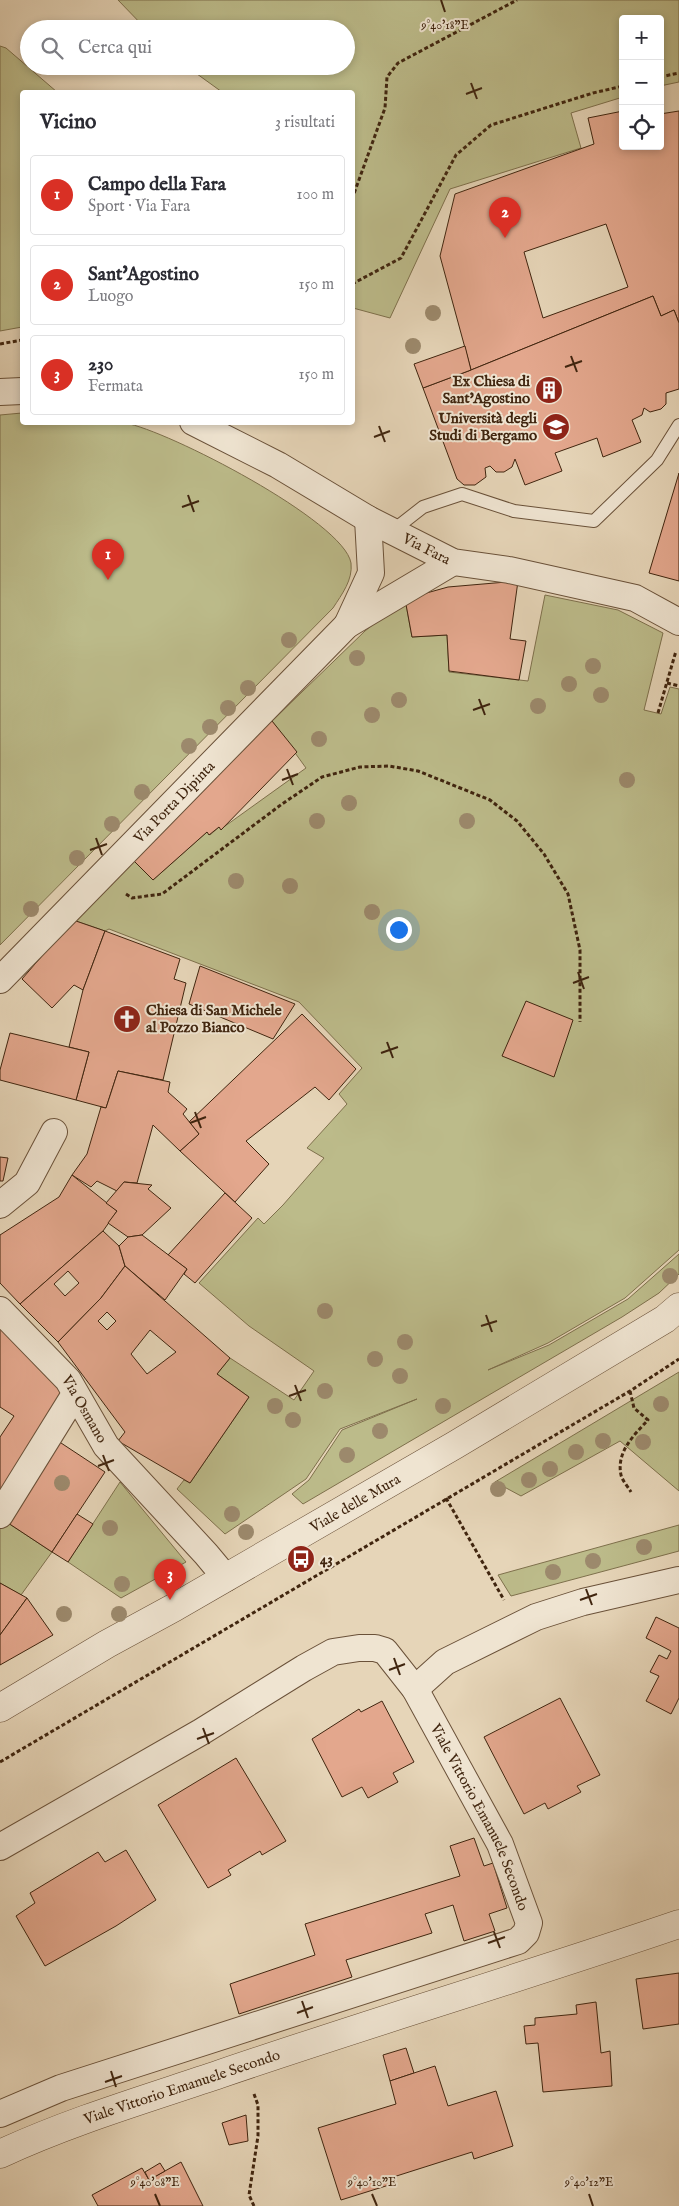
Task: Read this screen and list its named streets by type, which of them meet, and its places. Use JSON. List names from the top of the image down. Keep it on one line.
{"streets":{"street":["Via Fara","Via Porta Dipinta","Via Osmano","Viale delle Mura","Viale Vittorio Emanuele Secondo"]},"crossings":[["Via Fara","Via Porta Dipinta"],["Via Osmano","Viale delle Mura"]],"places":{"building":["Ex Chiesa di Sant'Agostino"],"school or university":["Università degli Studi di Bergamo"],"church":["Chiesa di San Michele al Pozzo Bianco"],"bus stop":["43"]},"page":{"map_buttons":["+","−"],"search":"Cerca qui","heading":["Vicino","3 risultati"],"list":[{"mark":"1","name":"Campo della Fara","note":"Sport · Via Fara","value":"100 m"},{"mark":"2","name":"Sant'Agostino","note":"Luogo","value":"150 m"},{"mark":"3","name":"230","note":"Fermata","value":"150 m"}],"pins":["2","1","3"]},"coordinates":["9°40'18\"E","9°40'08\"E","9°40'10\"E","9°40'12\"E"]}
